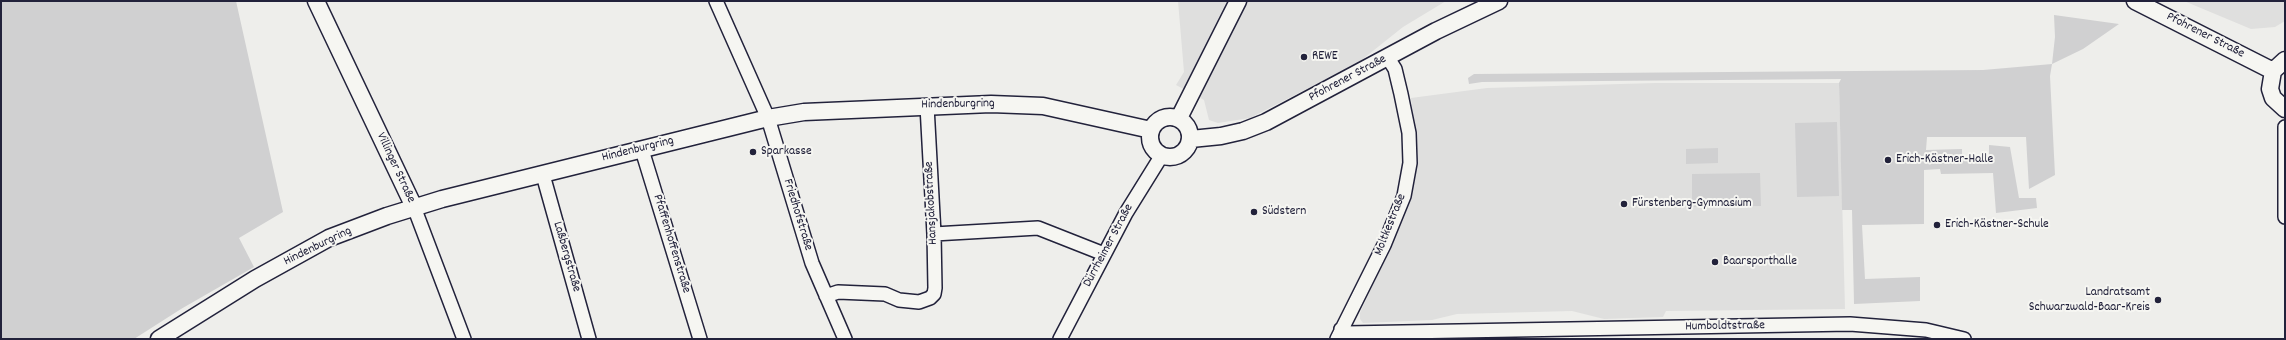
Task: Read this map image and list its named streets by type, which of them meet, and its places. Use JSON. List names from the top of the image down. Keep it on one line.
{"streets":{"main road":["Pfohrener Straße","Hindenburgring","Villinger Straße"],"street":["Hansjakobstraße","Friedhofstraße","Moltkestraße","Pfaffenhoffenstraße","Dürrheimer Straße","Laßbergstraße","Humboldtstraße"]},"crossings":[["Pfohrener Straße","Hindenburgring"],["Pfohrener Straße","Moltkestraße"],["Pfohrener Straße","Dürrheimer Straße"],["Hindenburgring","Villinger Straße"],["Hindenburgring","Hansjakobstraße"],["Hindenburgring","Friedhofstraße"],["Hindenburgring","Pfaffenhoffenstraße"],["Hindenburgring","Dürrheimer Straße"],["Hindenburgring","Laßbergstraße"],["Hansjakobstraße","Friedhofstraße"],["Moltkestraße","Humboldtstraße"]],"places":["REWE","Sparkasse","Erich-Kästner-Halle","Fürstenberg-Gymnasium","Südstern","Erich-Kästner-Schule","Baarsporthalle","Landratsamt Schwarzwald-Baar-Kreis"]}
